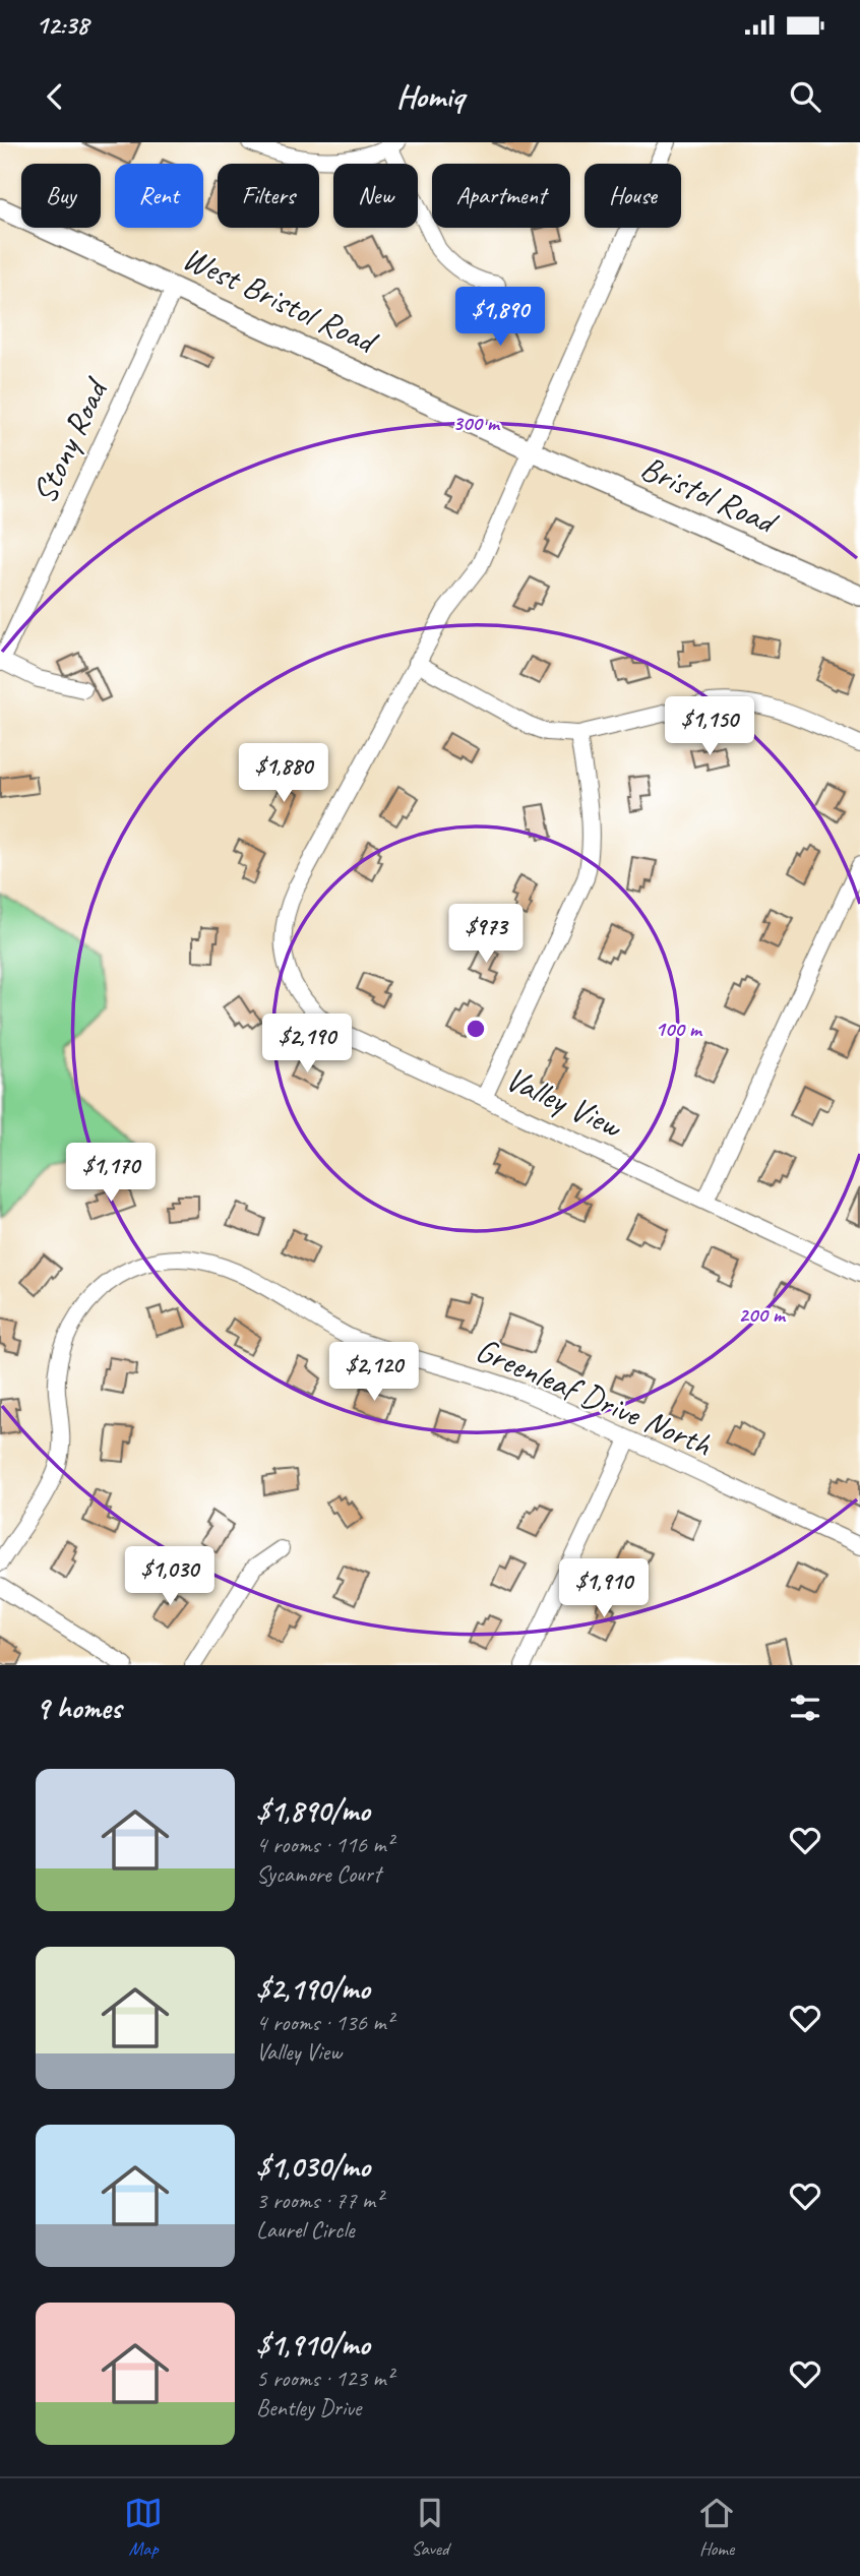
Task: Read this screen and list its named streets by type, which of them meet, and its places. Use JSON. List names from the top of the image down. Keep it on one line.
{"streets":{"main road":["West Bristol Road","Bristol Road"],"street":["Stony Road","Valley View","Greenleaf Drive North"]},"crossings":[["West Bristol Road","Stony Road"],["West Bristol Road","Bristol Road"],["West Bristol Road","Valley View"],["Bristol Road","Valley View"]],"page":{"status":"12:38","header":"Homiq","chip":["Buy","Rent","Filters","New","Apartment","House"],"price":["$1,890","$1,150","$1,880","$973","$2,190","$1,170","$2,120","$1,030","$1,910"],"heading":"9 homes","list":[{"name":"$1,890/mo","note":"4 rooms · 116 m² · Sycamore Court"},{"name":"$2,190/mo","note":"4 rooms · 136 m² · Valley View"},{"name":"$1,030/mo","note":"3 rooms · 77 m² · Laurel Circle"},{"name":"$1,910/mo","note":"5 rooms · 123 m² · Bentley Drive"}],"tabs":["Map","Saved","Home"]},"rings":["300 m","100 m","200 m"]}
